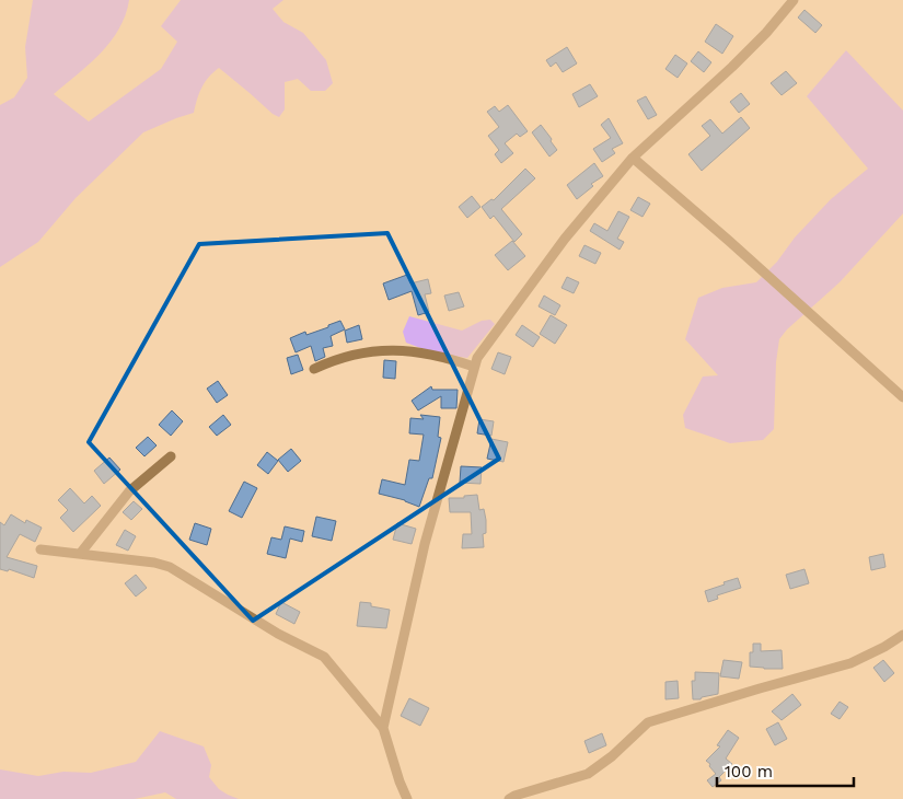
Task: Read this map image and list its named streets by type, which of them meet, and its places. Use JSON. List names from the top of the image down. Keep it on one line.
{"scale_bar":"100 m"}
